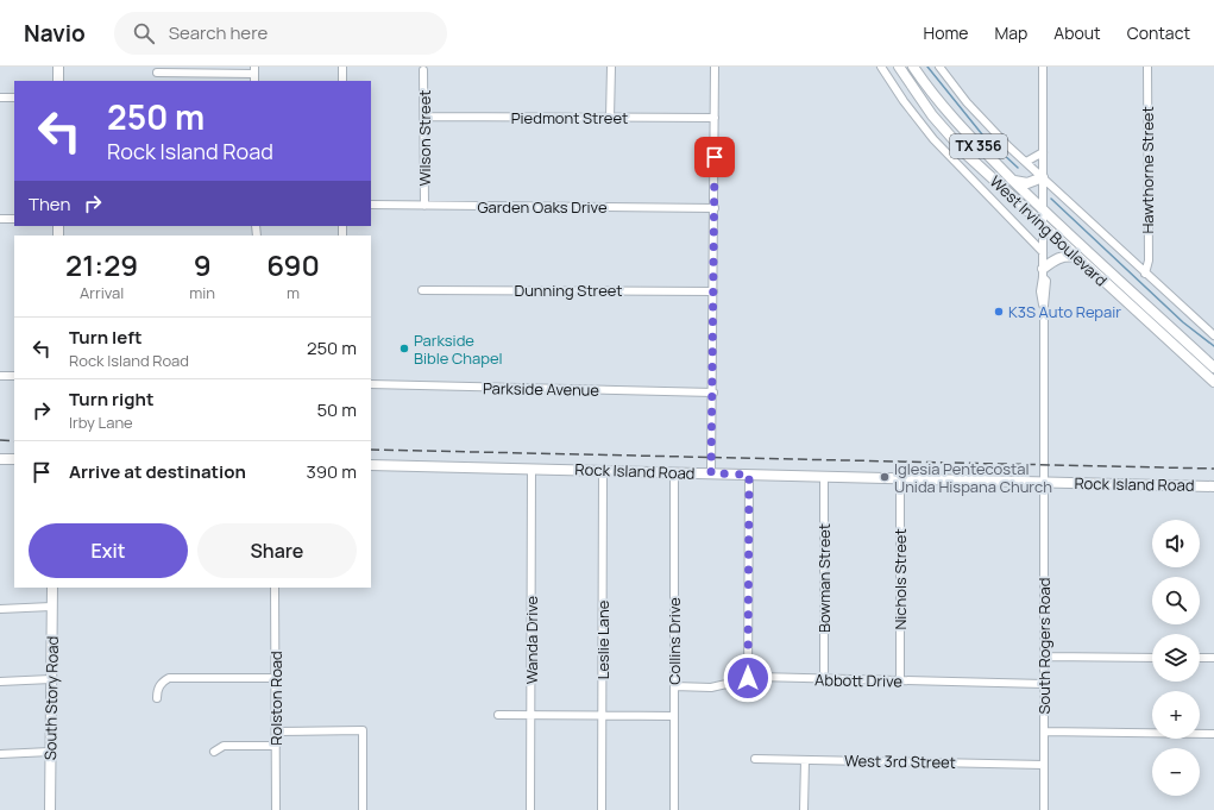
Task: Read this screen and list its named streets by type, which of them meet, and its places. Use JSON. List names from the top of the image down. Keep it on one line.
{"streets":{"main road":["TX 356","West Irving Boulevard","Rock Island Road","South Story Road"],"street":["Piedmont Street","Wilson Street","Hawthorne Street","Garden Oaks Drive","Dunning Street","Parkside Avenue","Bowman Street","Nichols Street","Wanda Drive","Leslie Lane","Collins Drive","South Rogers Road","Abbott Drive","Rolston Road","West 3rd Street"]},"crossings":[["Piedmont Street","Wilson Street"],["Wilson Street","Garden Oaks Drive"],["West Irving Boulevard","South Rogers Road"],["Rock Island Road","Bowman Street"],["Rock Island Road","Nichols Street"],["Rock Island Road","Wanda Drive"],["Rock Island Road","Leslie Lane"],["Rock Island Road","Collins Drive"],["Rock Island Road","South Rogers Road"],["Bowman Street","Abbott Drive"],["Nichols Street","Abbott Drive"],["Collins Drive","Abbott Drive"],["South Rogers Road","Abbott Drive"],["South Rogers Road","West 3rd Street"]],"places":["K3S Auto Repair","Parkside Bible Chapel","Iglesia Pentecostal Unida Hispana Church"],"page":{"header":"Navio","search":"Search here","nav":["Home","Map","About","Contact"],"turn":["250 m","Rock Island Road"],"then":"Then","eta":["21:29","Arrival","9","min","690","m"],"list":[{"name":"Turn left","note":"Rock Island Road","value":"250 m"},{"name":"Turn right","note":"Irby Lane","value":"50 m"},{"name":"Arrive at destination","value":"390 m"}],"buttons":["Exit","Share"],"map_buttons":["+","−"]}}
